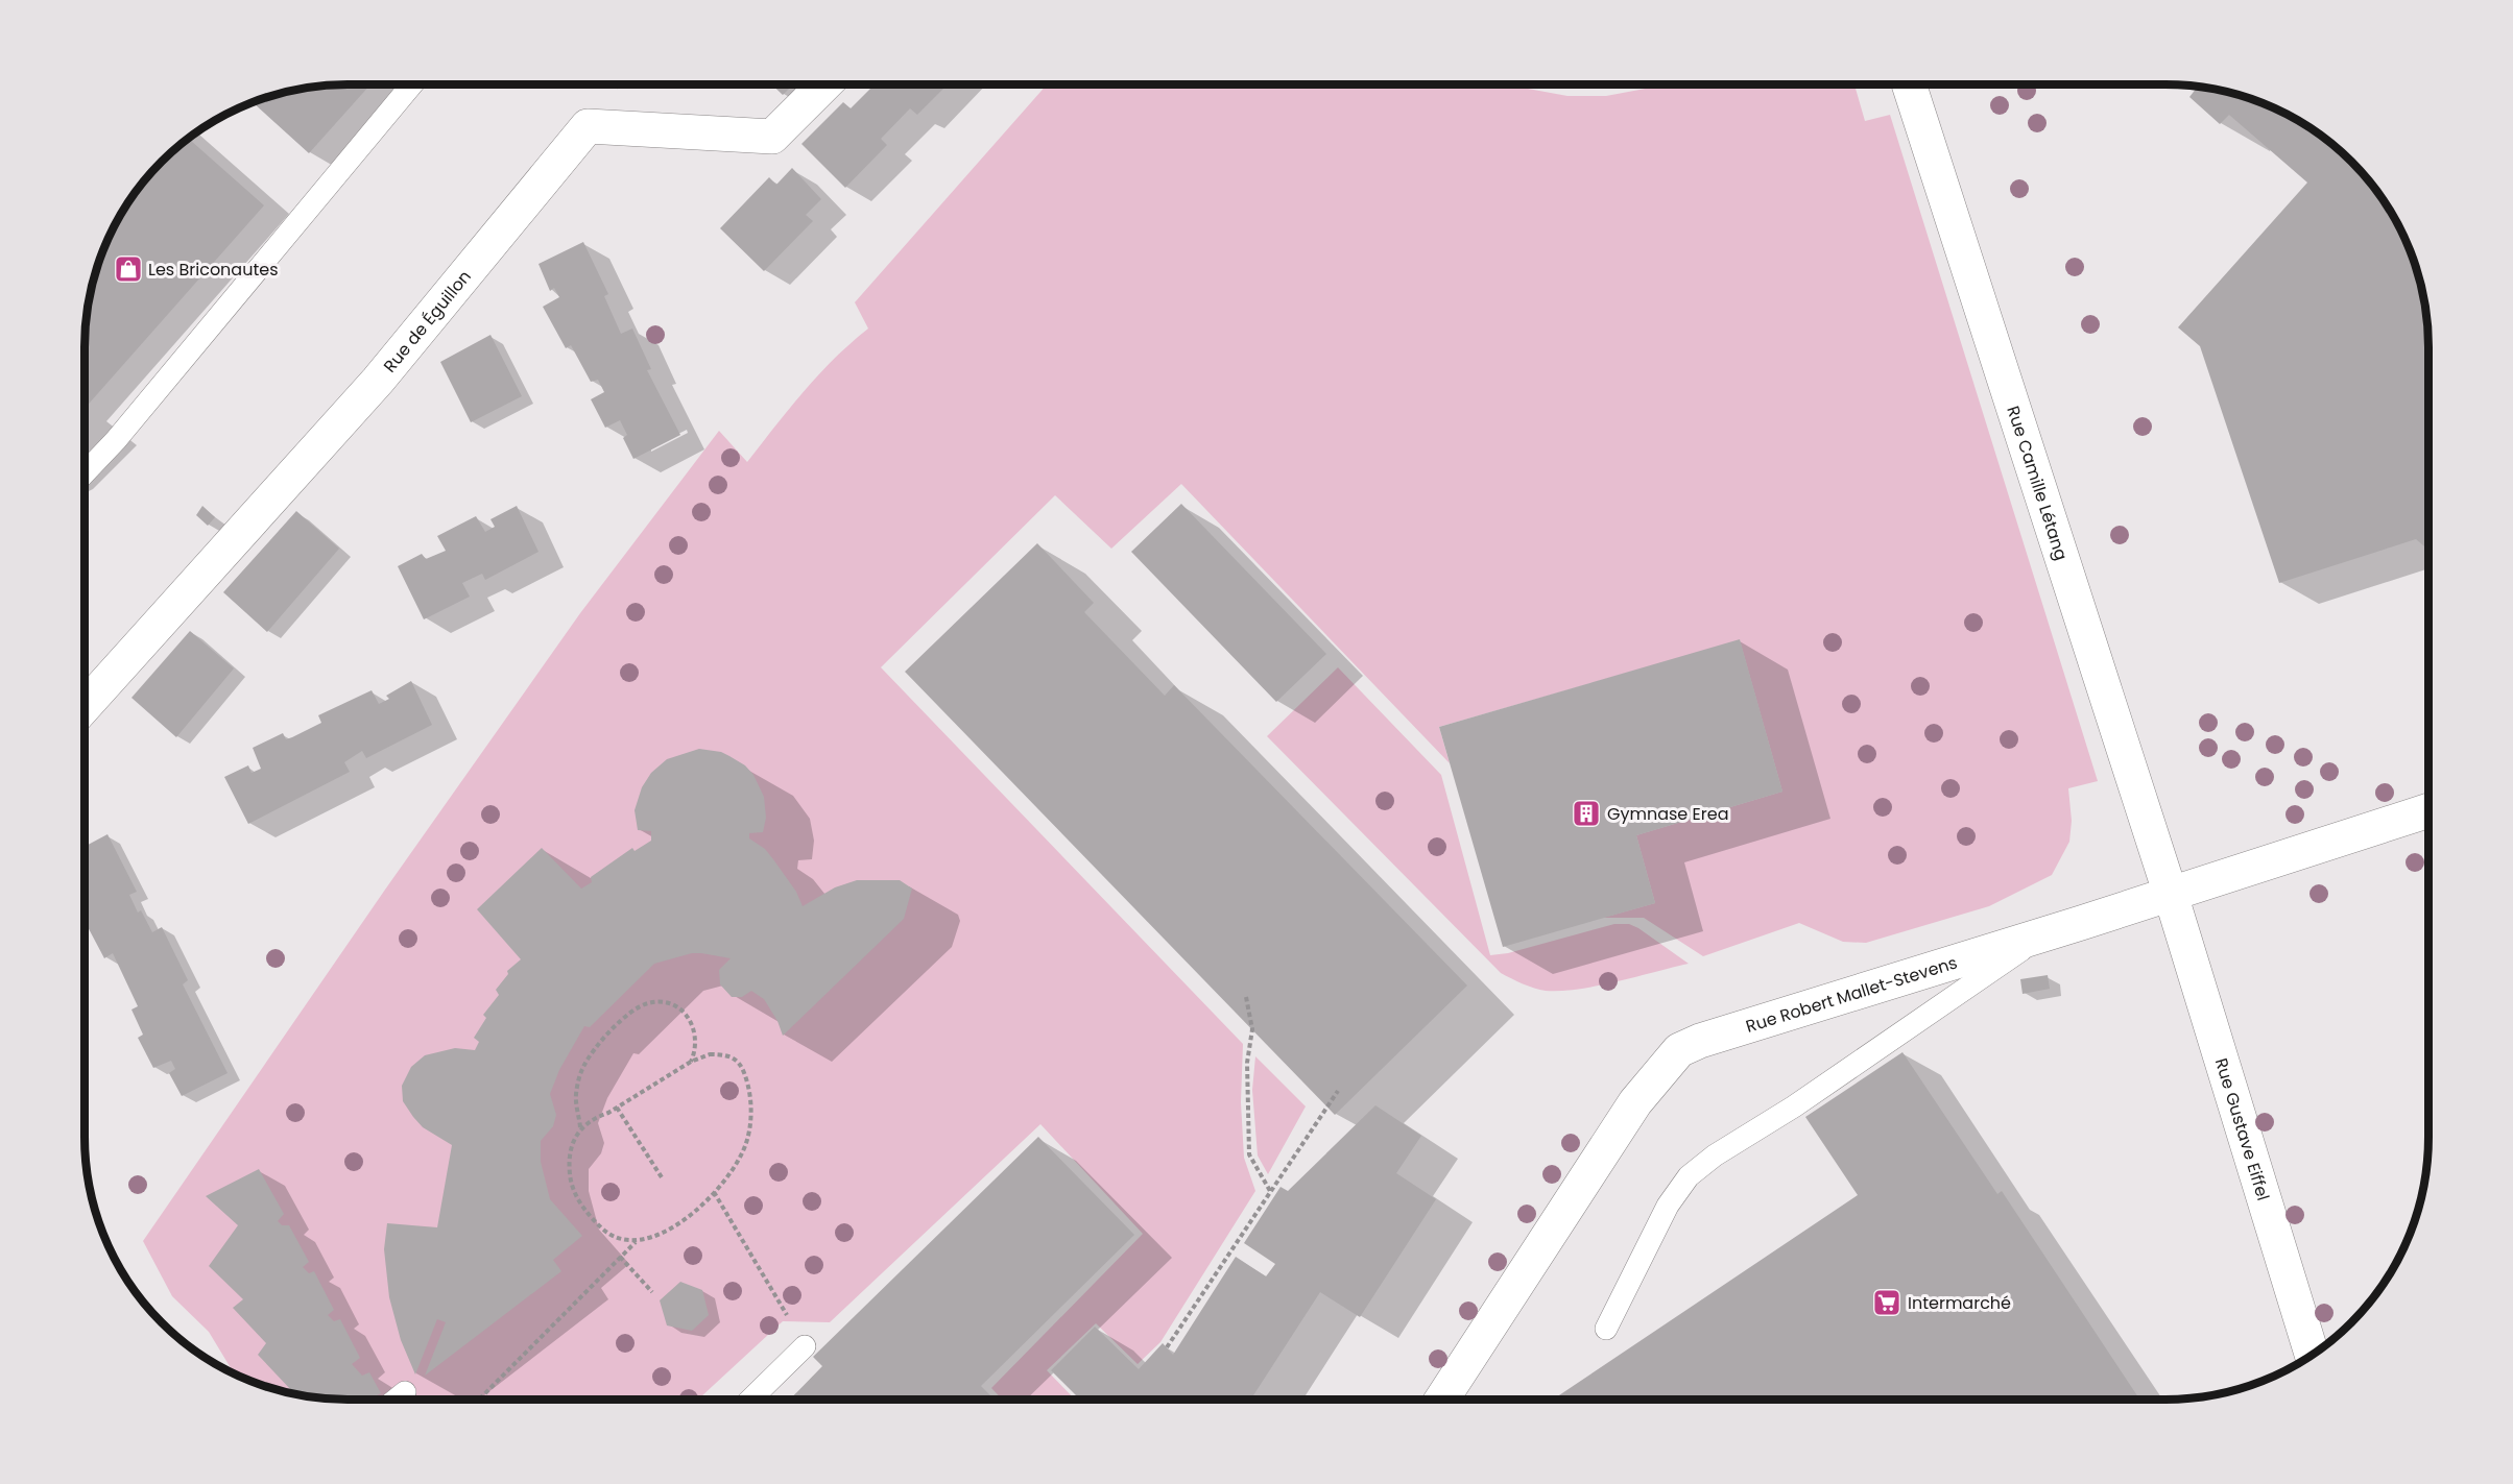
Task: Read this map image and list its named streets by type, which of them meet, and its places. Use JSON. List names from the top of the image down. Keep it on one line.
{"streets":{"street":["Rue de Éguillon","Rue Camille Létang","Rue Robert Mallet-Stevens","Rue Gustave Eiffel"]},"crossings":[["Rue Camille Létang","Rue Robert Mallet-Stevens"],["Rue Camille Létang","Rue Gustave Eiffel"],["Rue Robert Mallet-Stevens","Rue Gustave Eiffel"]],"places":{"shop":["Les Briconautes"],"building":["Gymnase Erea"],"supermarket":["Intermarché"]}}
